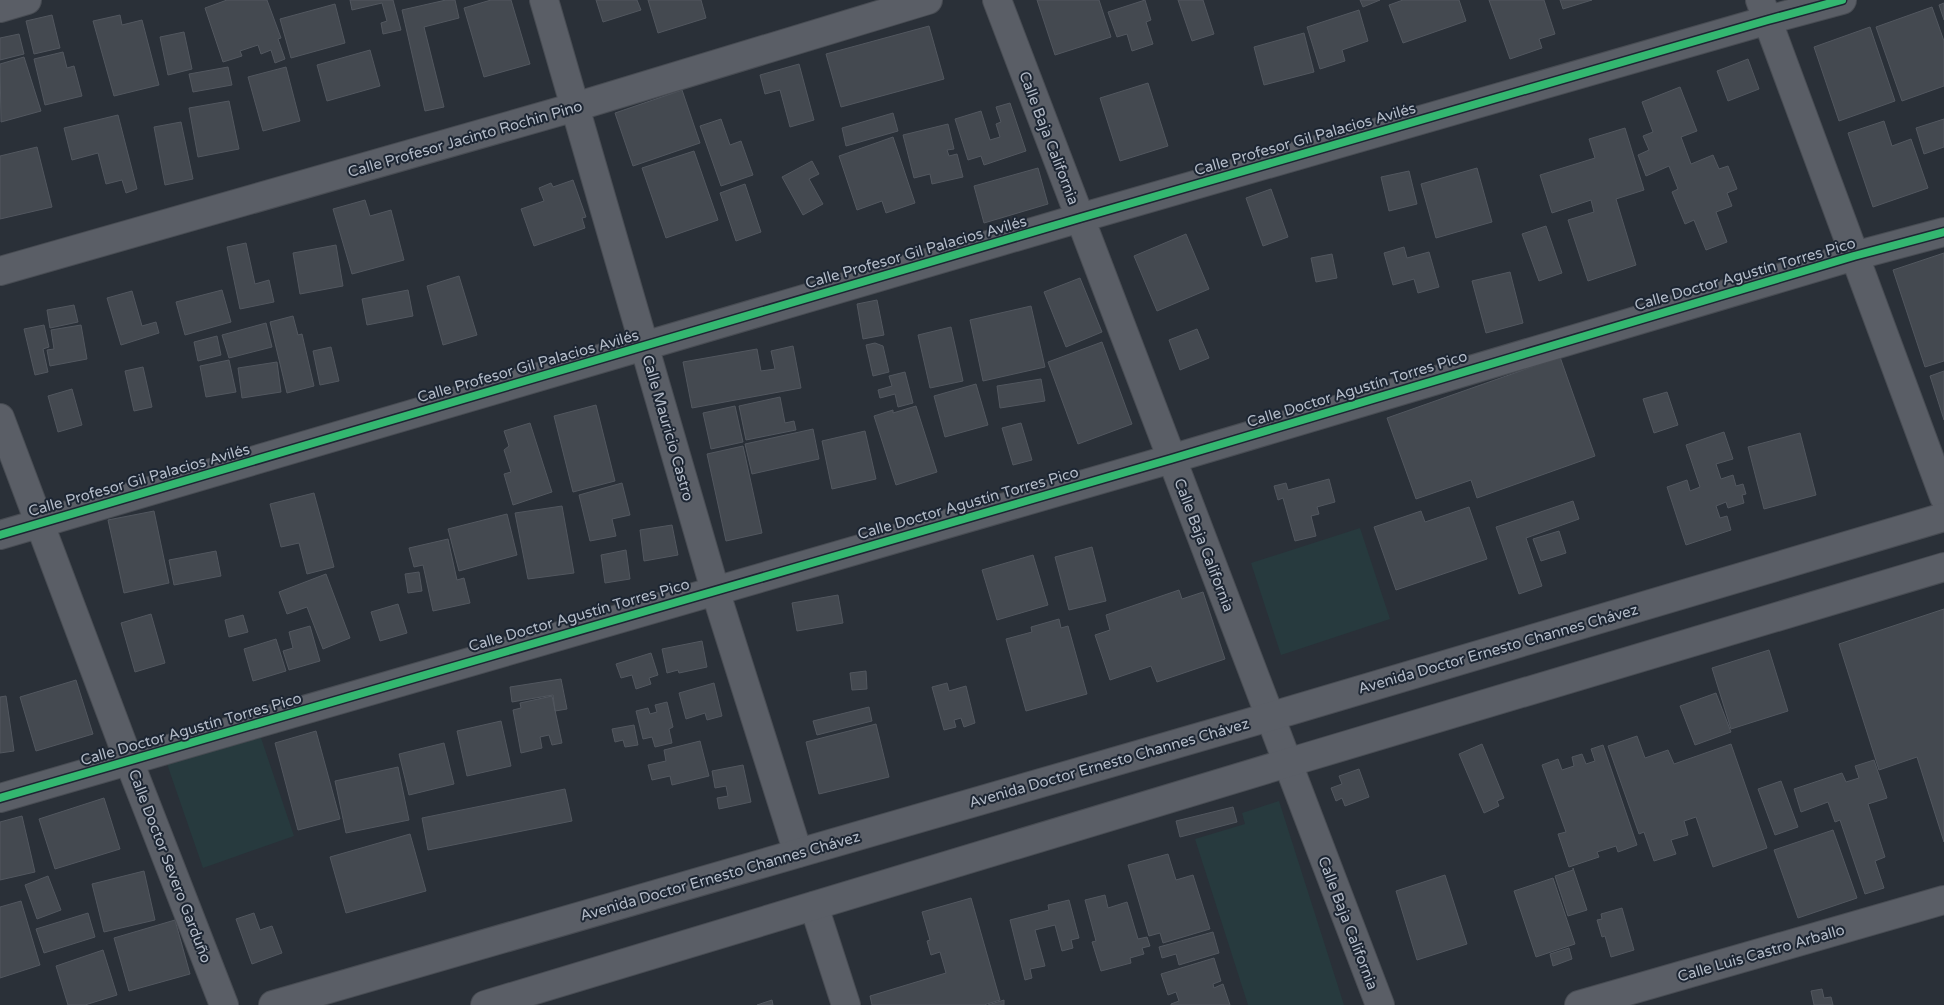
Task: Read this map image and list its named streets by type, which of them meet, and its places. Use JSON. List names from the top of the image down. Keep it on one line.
{"streets":{"street":["Calle Baja California","Calle Profesor Jacinto Rochin Pino","Calle Profesor Gil Palacios Avilés","Calle Doctor Agustín Torres Pico","Calle Mauricio Castro","Avenida Doctor Ernesto Channes Chávez","Calle Doctor Severo Garduño","Calle Luis Castro Arballo"]},"crossings":[["Calle Baja California","Calle Profesor Gil Palacios Avilés"],["Calle Baja California","Calle Doctor Agustín Torres Pico"],["Calle Baja California","Avenida Doctor Ernesto Channes Chávez"],["Calle Profesor Jacinto Rochin Pino","Calle Mauricio Castro"],["Calle Profesor Gil Palacios Avilés","Calle Mauricio Castro"],["Calle Profesor Gil Palacios Avilés","Calle Doctor Severo Garduño"],["Calle Doctor Agustín Torres Pico","Calle Mauricio Castro"],["Calle Doctor Agustín Torres Pico","Calle Doctor Severo Garduño"],["Calle Mauricio Castro","Avenida Doctor Ernesto Channes Chávez"]]}
